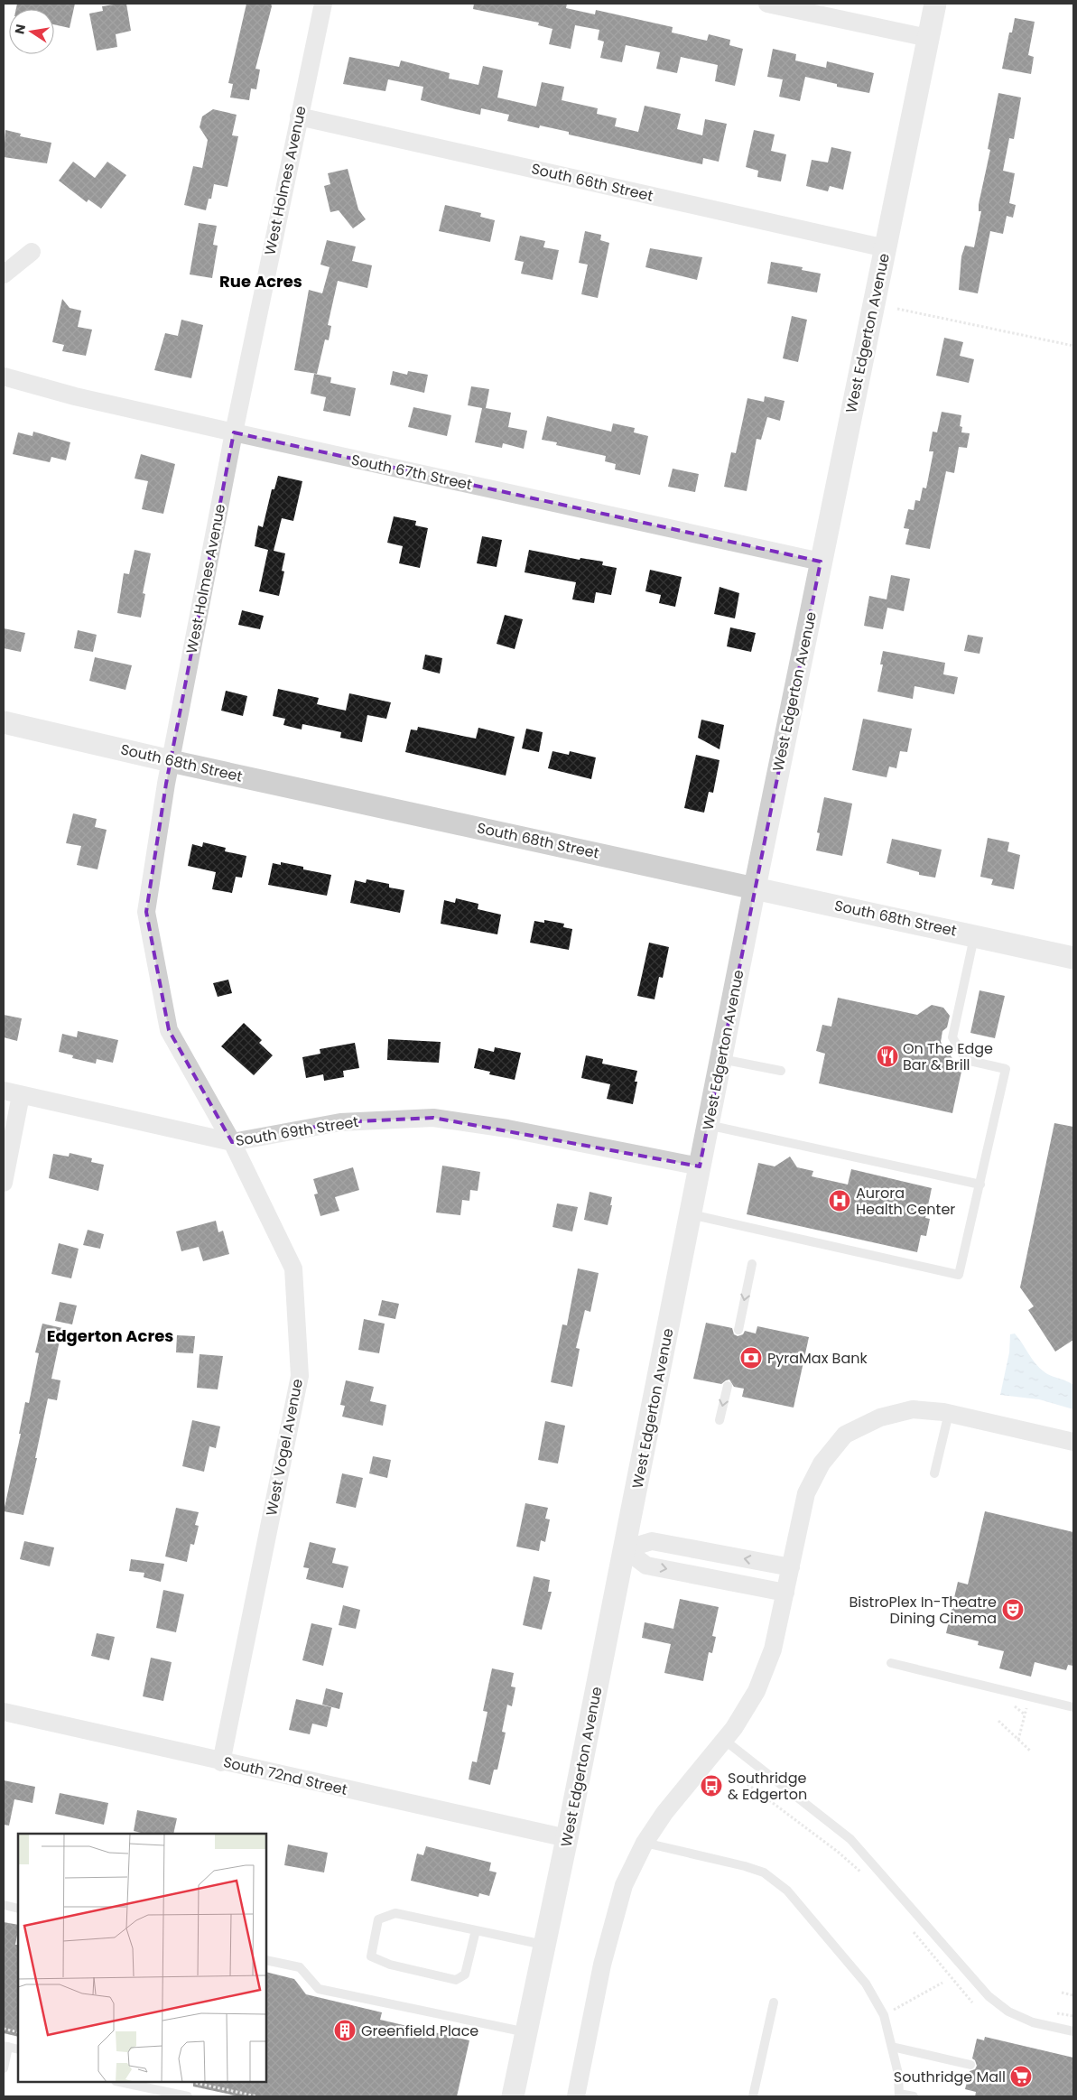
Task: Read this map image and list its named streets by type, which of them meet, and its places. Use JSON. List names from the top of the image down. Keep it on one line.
{"streets":{"street":["West Holmes Avenue","South 66th Street","West Edgerton Avenue","South 67th Street","South 68th Street","South 69th Street","West Vogel Avenue","South 72nd Street"]},"crossings":[["West Holmes Avenue","South 66th Street"],["West Holmes Avenue","South 67th Street"],["West Holmes Avenue","South 68th Street"],["West Holmes Avenue","South 69th Street"],["West Holmes Avenue","West Vogel Avenue"],["South 66th Street","West Edgerton Avenue"],["West Edgerton Avenue","South 67th Street"],["West Edgerton Avenue","South 68th Street"],["West Edgerton Avenue","South 69th Street"],["West Edgerton Avenue","South 72nd Street"],["South 69th Street","West Vogel Avenue"],["West Vogel Avenue","South 72nd Street"]],"districts":["Rue Acres","Edgerton Acres"],"places":{"restaurant":["On The Edge Bar & Brill"],"hospital":["Aurora Health Center"],"bank":["PyraMax Bank"],"theatre":["BistroPlex In-Theatre Dining Cinema"],"bus stop":["Southridge & Edgerton"],"building":["Greenfield Place"],"supermarket":["Southridge Mall"]},"north":"left"}
